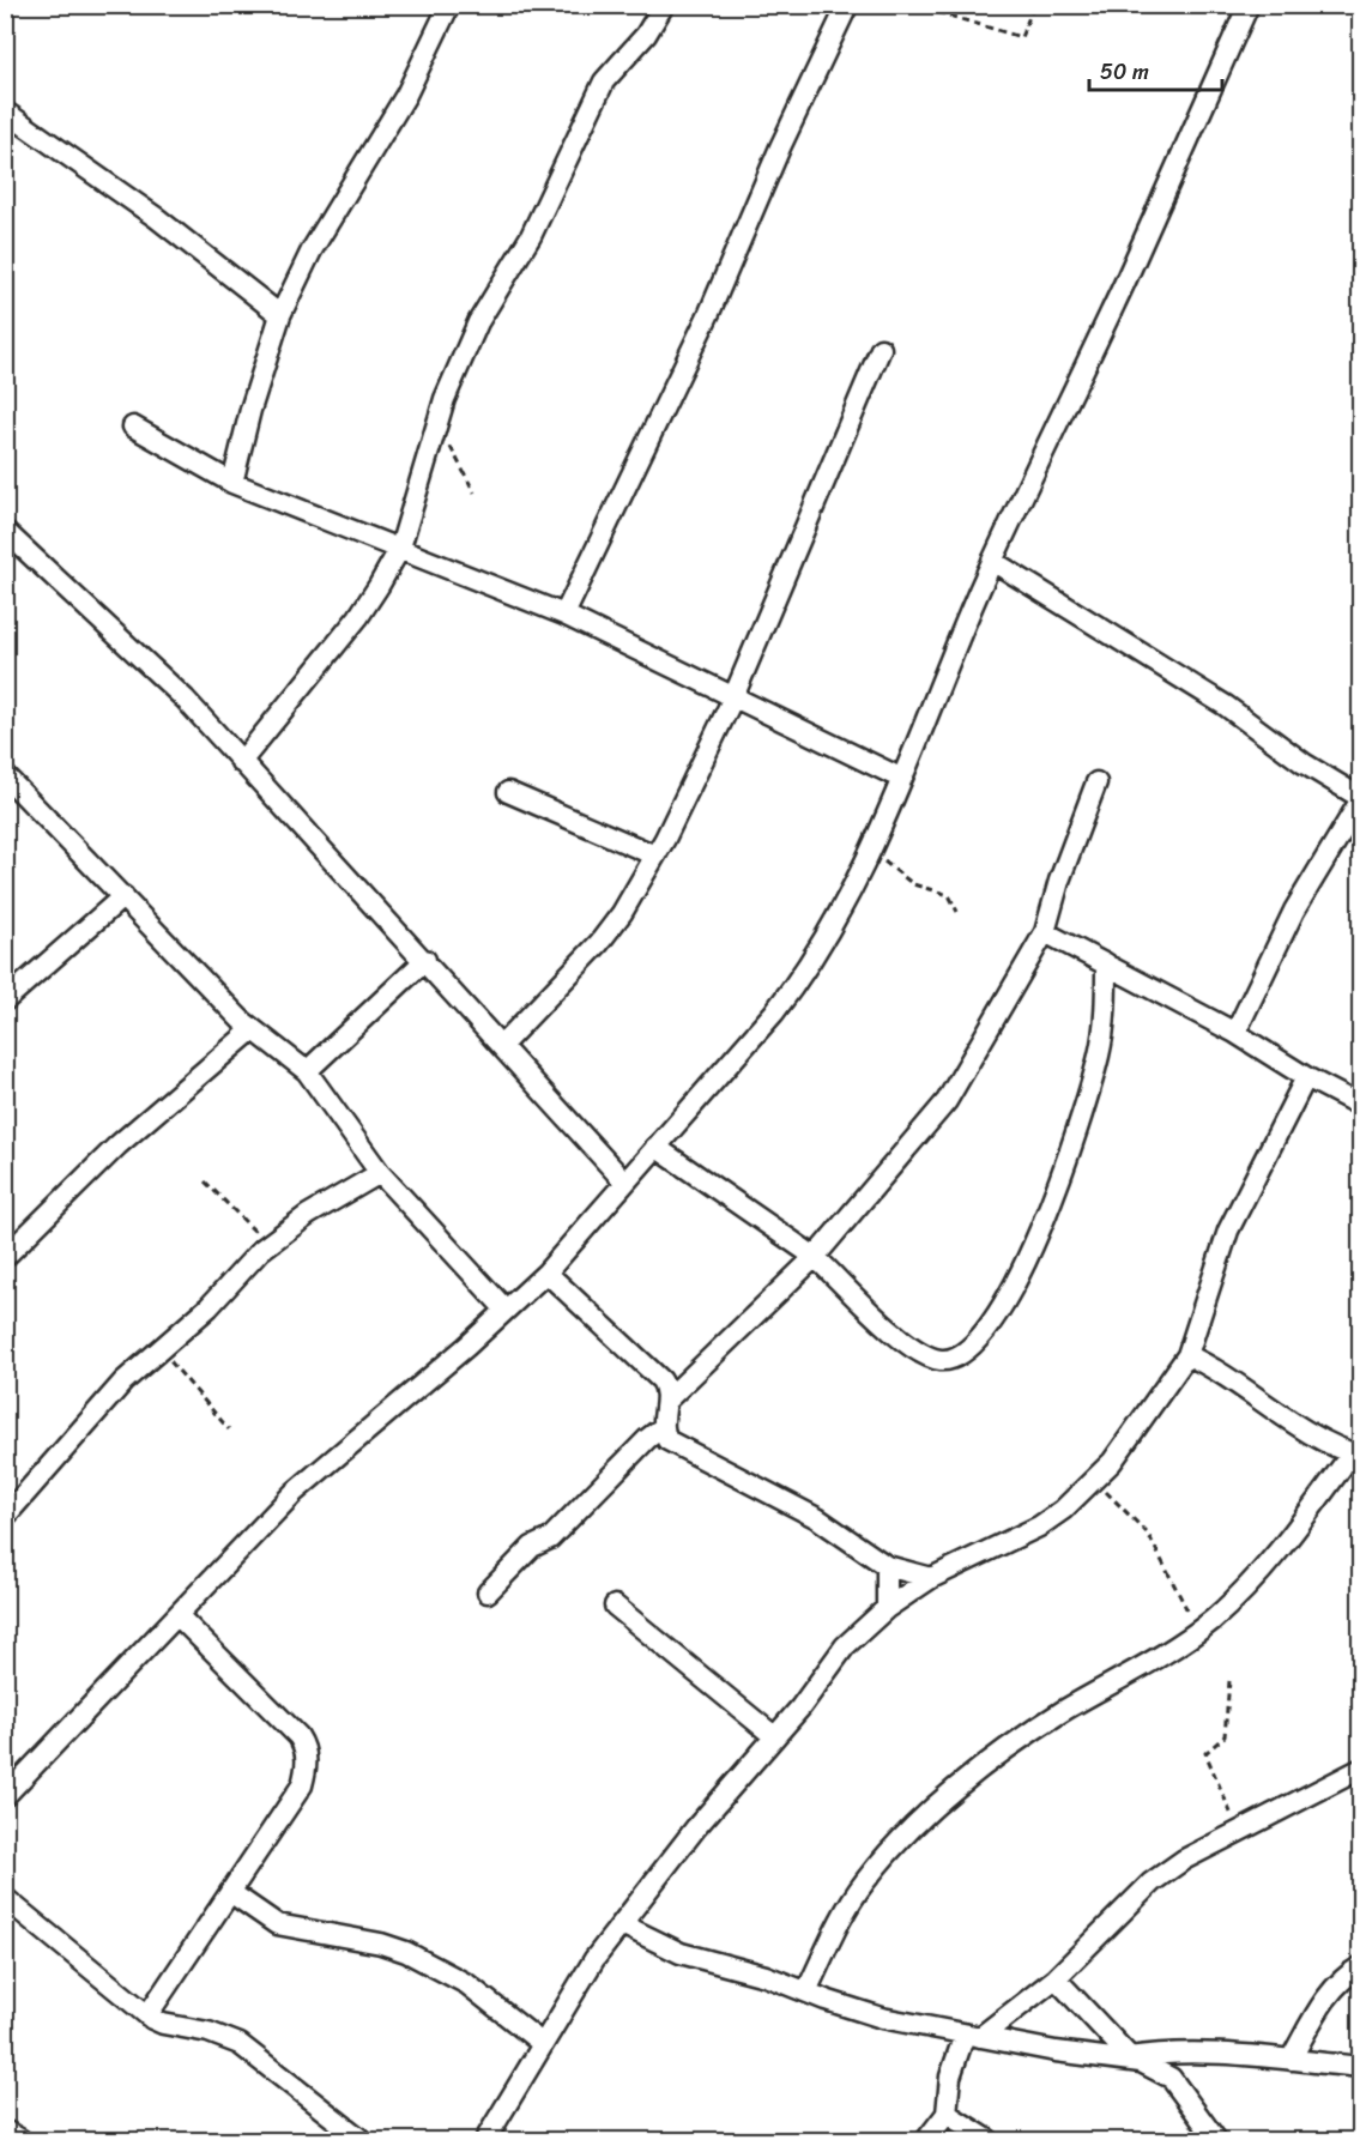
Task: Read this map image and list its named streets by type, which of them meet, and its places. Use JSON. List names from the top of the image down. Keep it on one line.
{"scale_bar":"50 m"}
